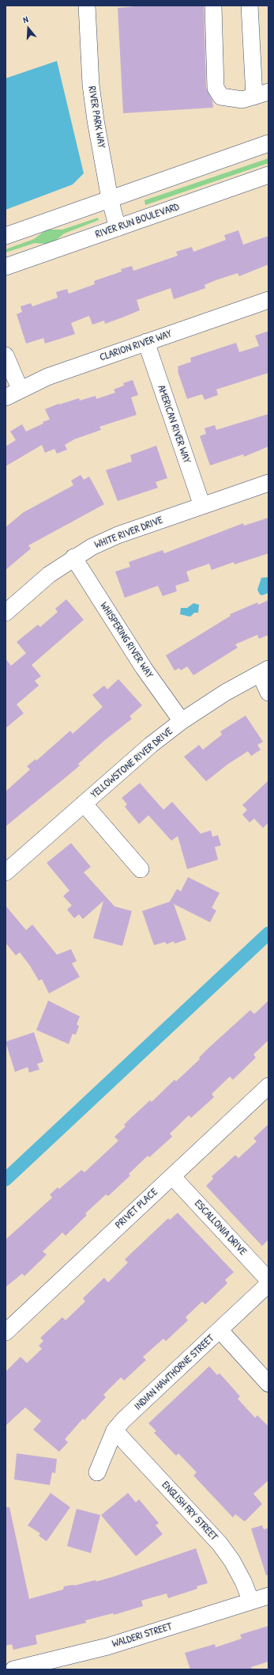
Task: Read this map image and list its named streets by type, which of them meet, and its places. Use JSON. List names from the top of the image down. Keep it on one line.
{"streets":{"street":["RIVER PARK WAY","RIVER RUN BOULEVARD","CLARION RIVER WAY","AMERICAN RIVER WAY","WHITE RIVER DRIVE","WHISPERING RIVER WAY","YELLOWSTONE RIVER DRIVE","PRIVET PLACE","ESCALLONIA DRIVE","INDIAN HAWTHORNE STREET","ENGLISH FRY STREET","WALDERI STREET"]},"crossings":[["RIVER PARK WAY","RIVER RUN BOULEVARD"],["CLARION RIVER WAY","AMERICAN RIVER WAY"],["AMERICAN RIVER WAY","WHITE RIVER DRIVE"],["WHITE RIVER DRIVE","WHISPERING RIVER WAY"],["WHISPERING RIVER WAY","YELLOWSTONE RIVER DRIVE"],["PRIVET PLACE","ESCALLONIA DRIVE"],["INDIAN HAWTHORNE STREET","ENGLISH FRY STREET"],["ENGLISH FRY STREET","WALDERI STREET"]],"north":"top"}
